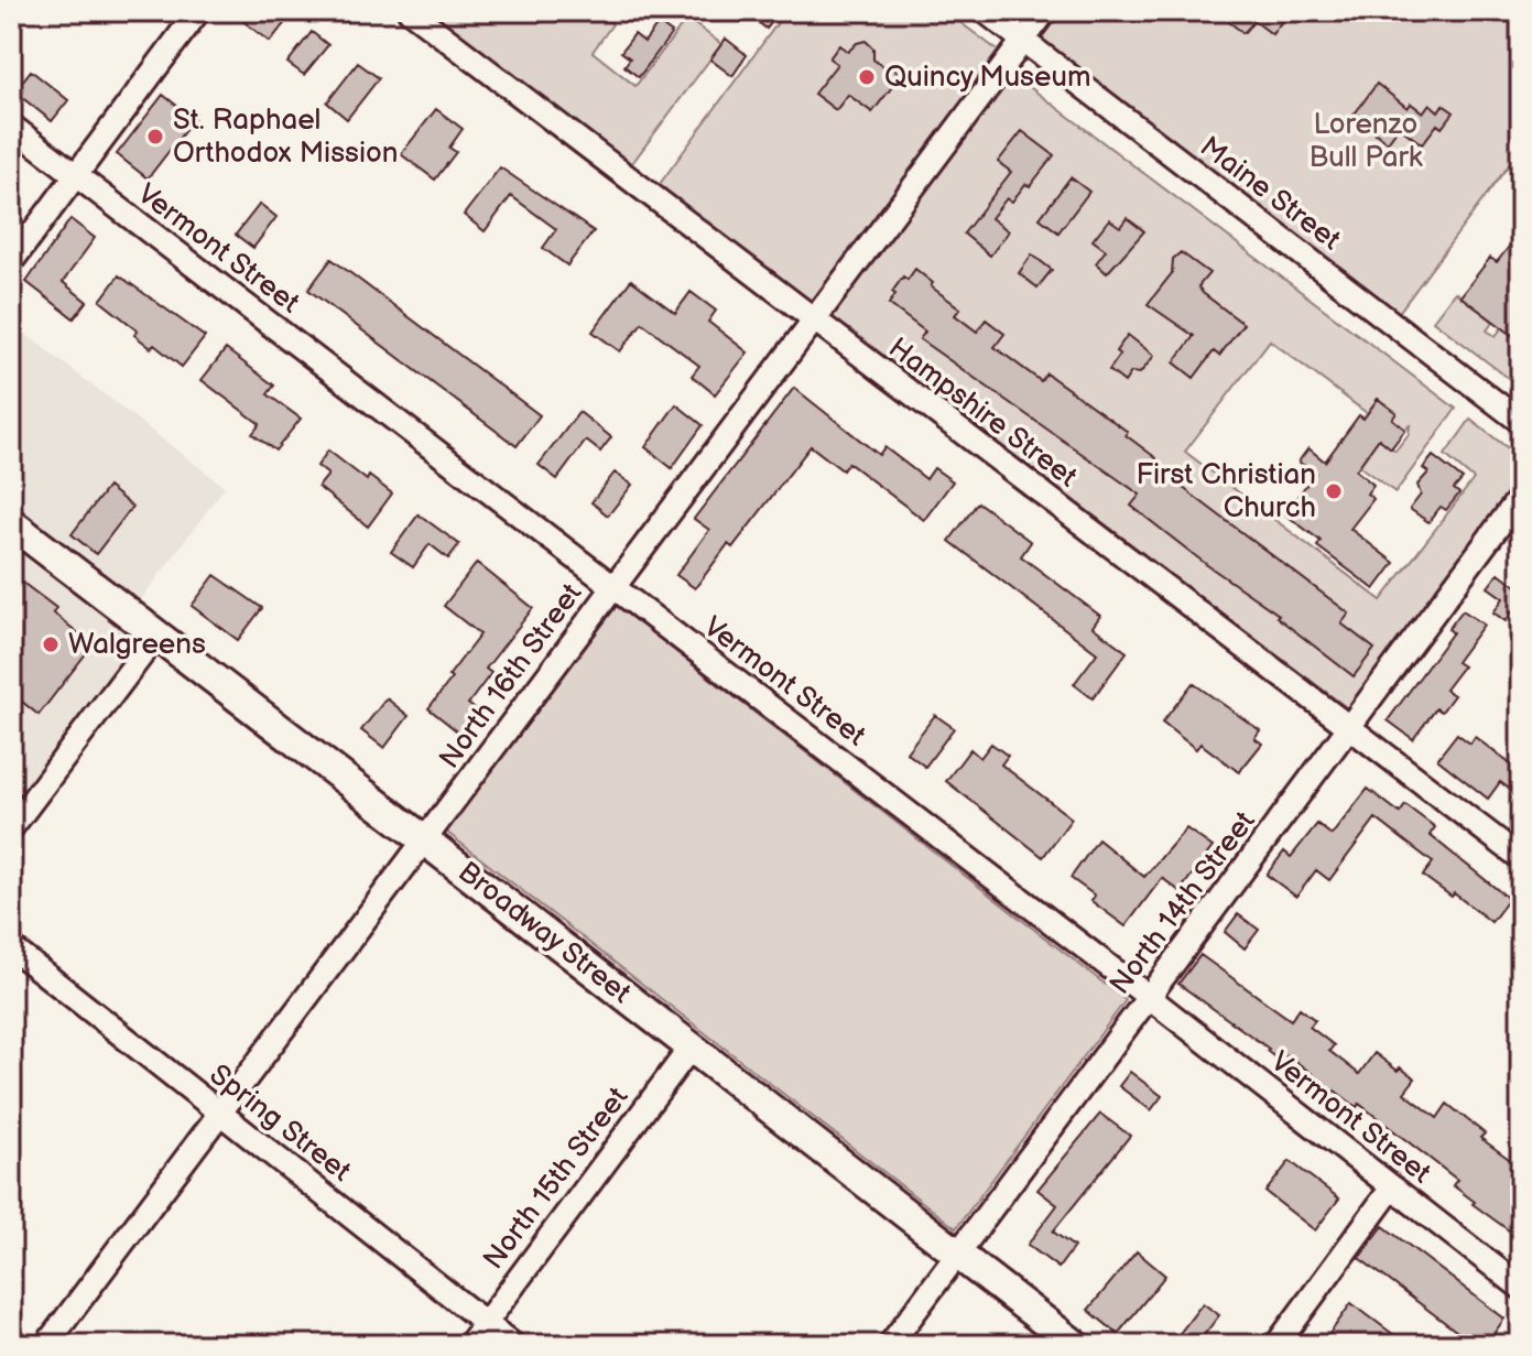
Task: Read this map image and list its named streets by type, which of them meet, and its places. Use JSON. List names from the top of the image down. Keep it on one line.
{"streets":{"main road":["Broadway Street"],"street":["Maine Street","Vermont Street","Hampshire Street","North 16th Street","North 14th Street","Spring Street","North 15th Street"]},"crossings":[["Maine Street","North 16th Street"],["Vermont Street","North 16th Street"],["Vermont Street","North 14th Street"],["Hampshire Street","North 16th Street"],["Hampshire Street","North 14th Street"],["North 16th Street","Broadway Street"],["North 16th Street","Spring Street"],["North 14th Street","Broadway Street"],["Broadway Street","North 15th Street"],["Spring Street","North 15th Street"]],"parks":["Lorenzo Bull Park"],"places":["Quincy Museum","St. Raphael Orthodox Mission","First Christian Church","Walgreens"]}
